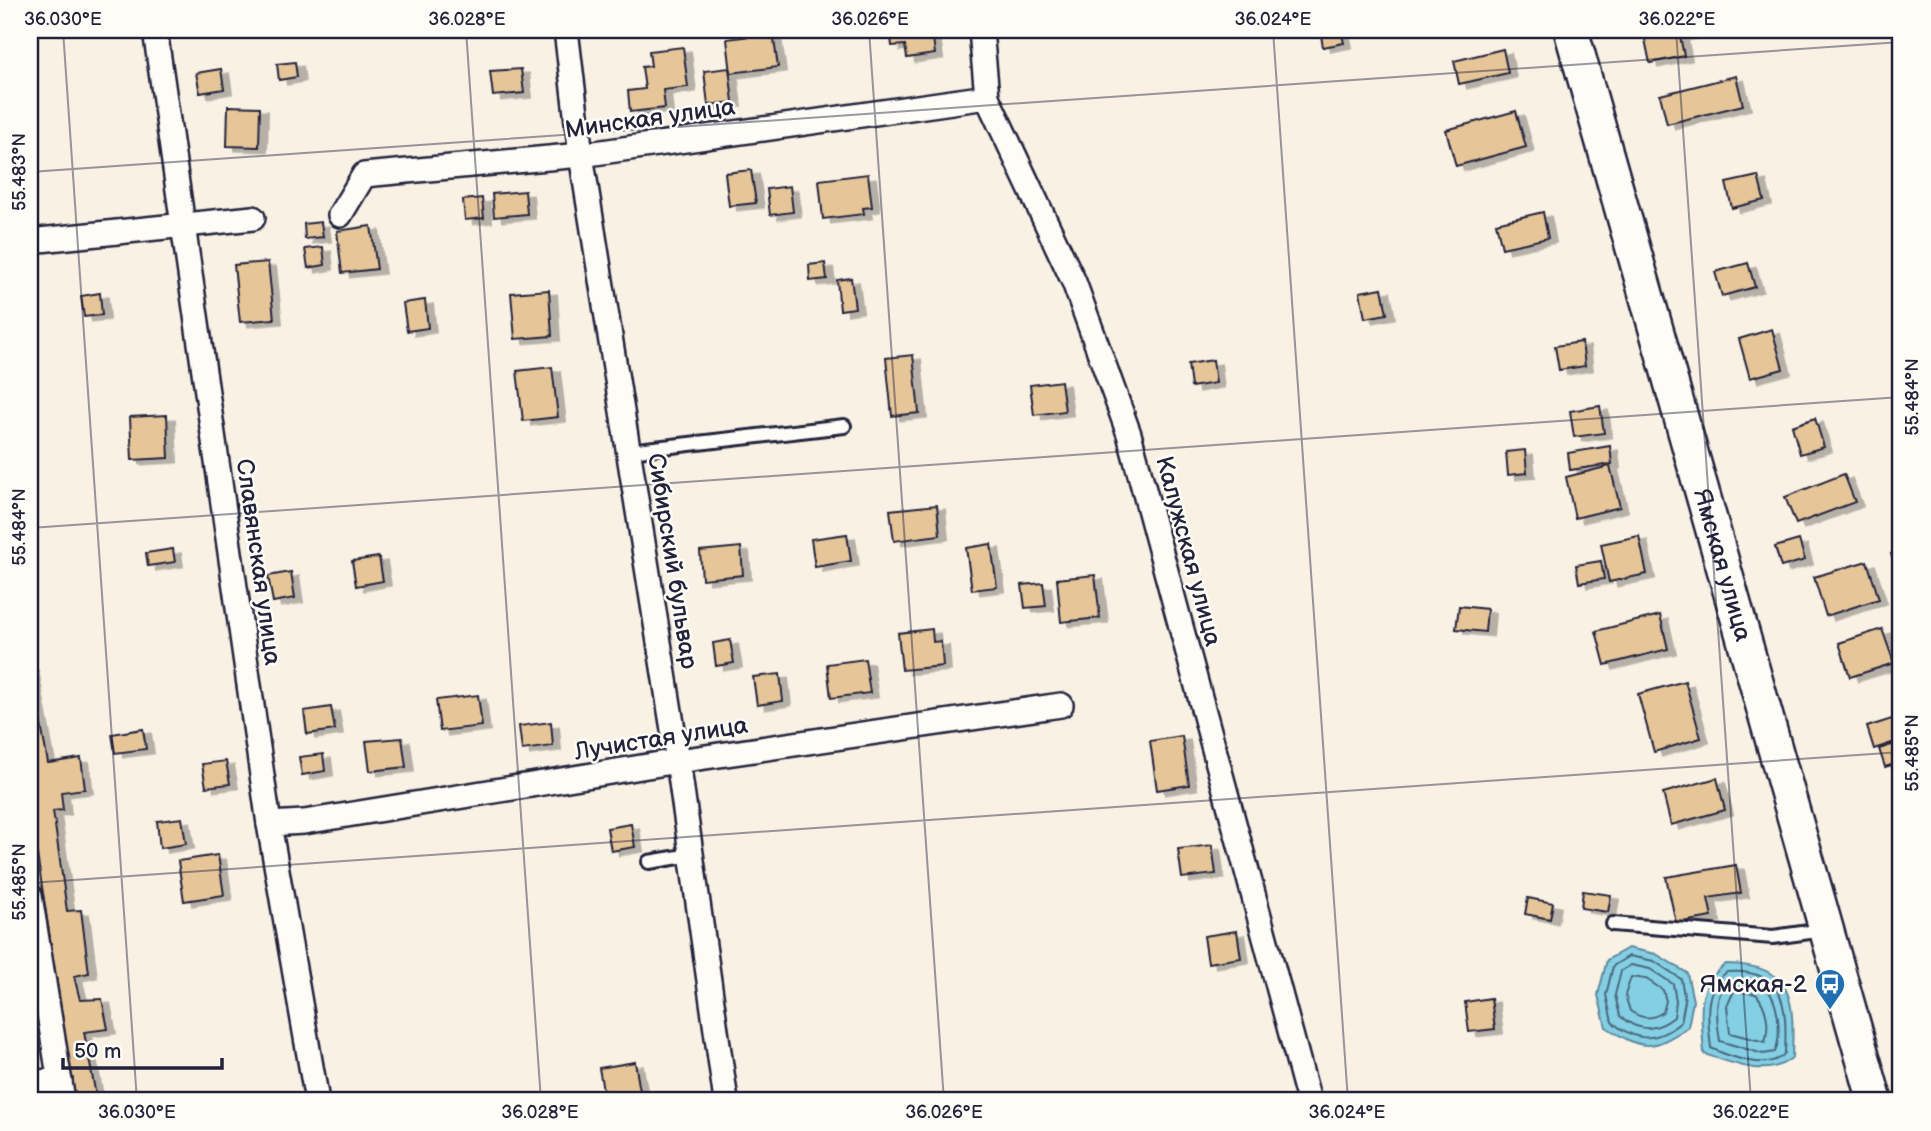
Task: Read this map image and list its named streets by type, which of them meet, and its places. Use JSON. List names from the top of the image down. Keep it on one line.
{"streets":{"main road":["Ямская улица"],"street":["Минская улица","Калужская улица","Сибирский бульвар","Славянская улица","Лучистая улица"]},"crossings":[["Минская улица","Калужская улица"],["Минская улица","Сибирский бульвар"],["Сибирский бульвар","Лучистая улица"],["Славянская улица","Лучистая улица"]],"places":{"bus stop":["Ямская-2"]},"scale_bar":"50 m","coordinates":["36.030°E","36.028°E","36.026°E","36.024°E","36.022°E","55.483°N","55.484°N","55.485°N"]}
